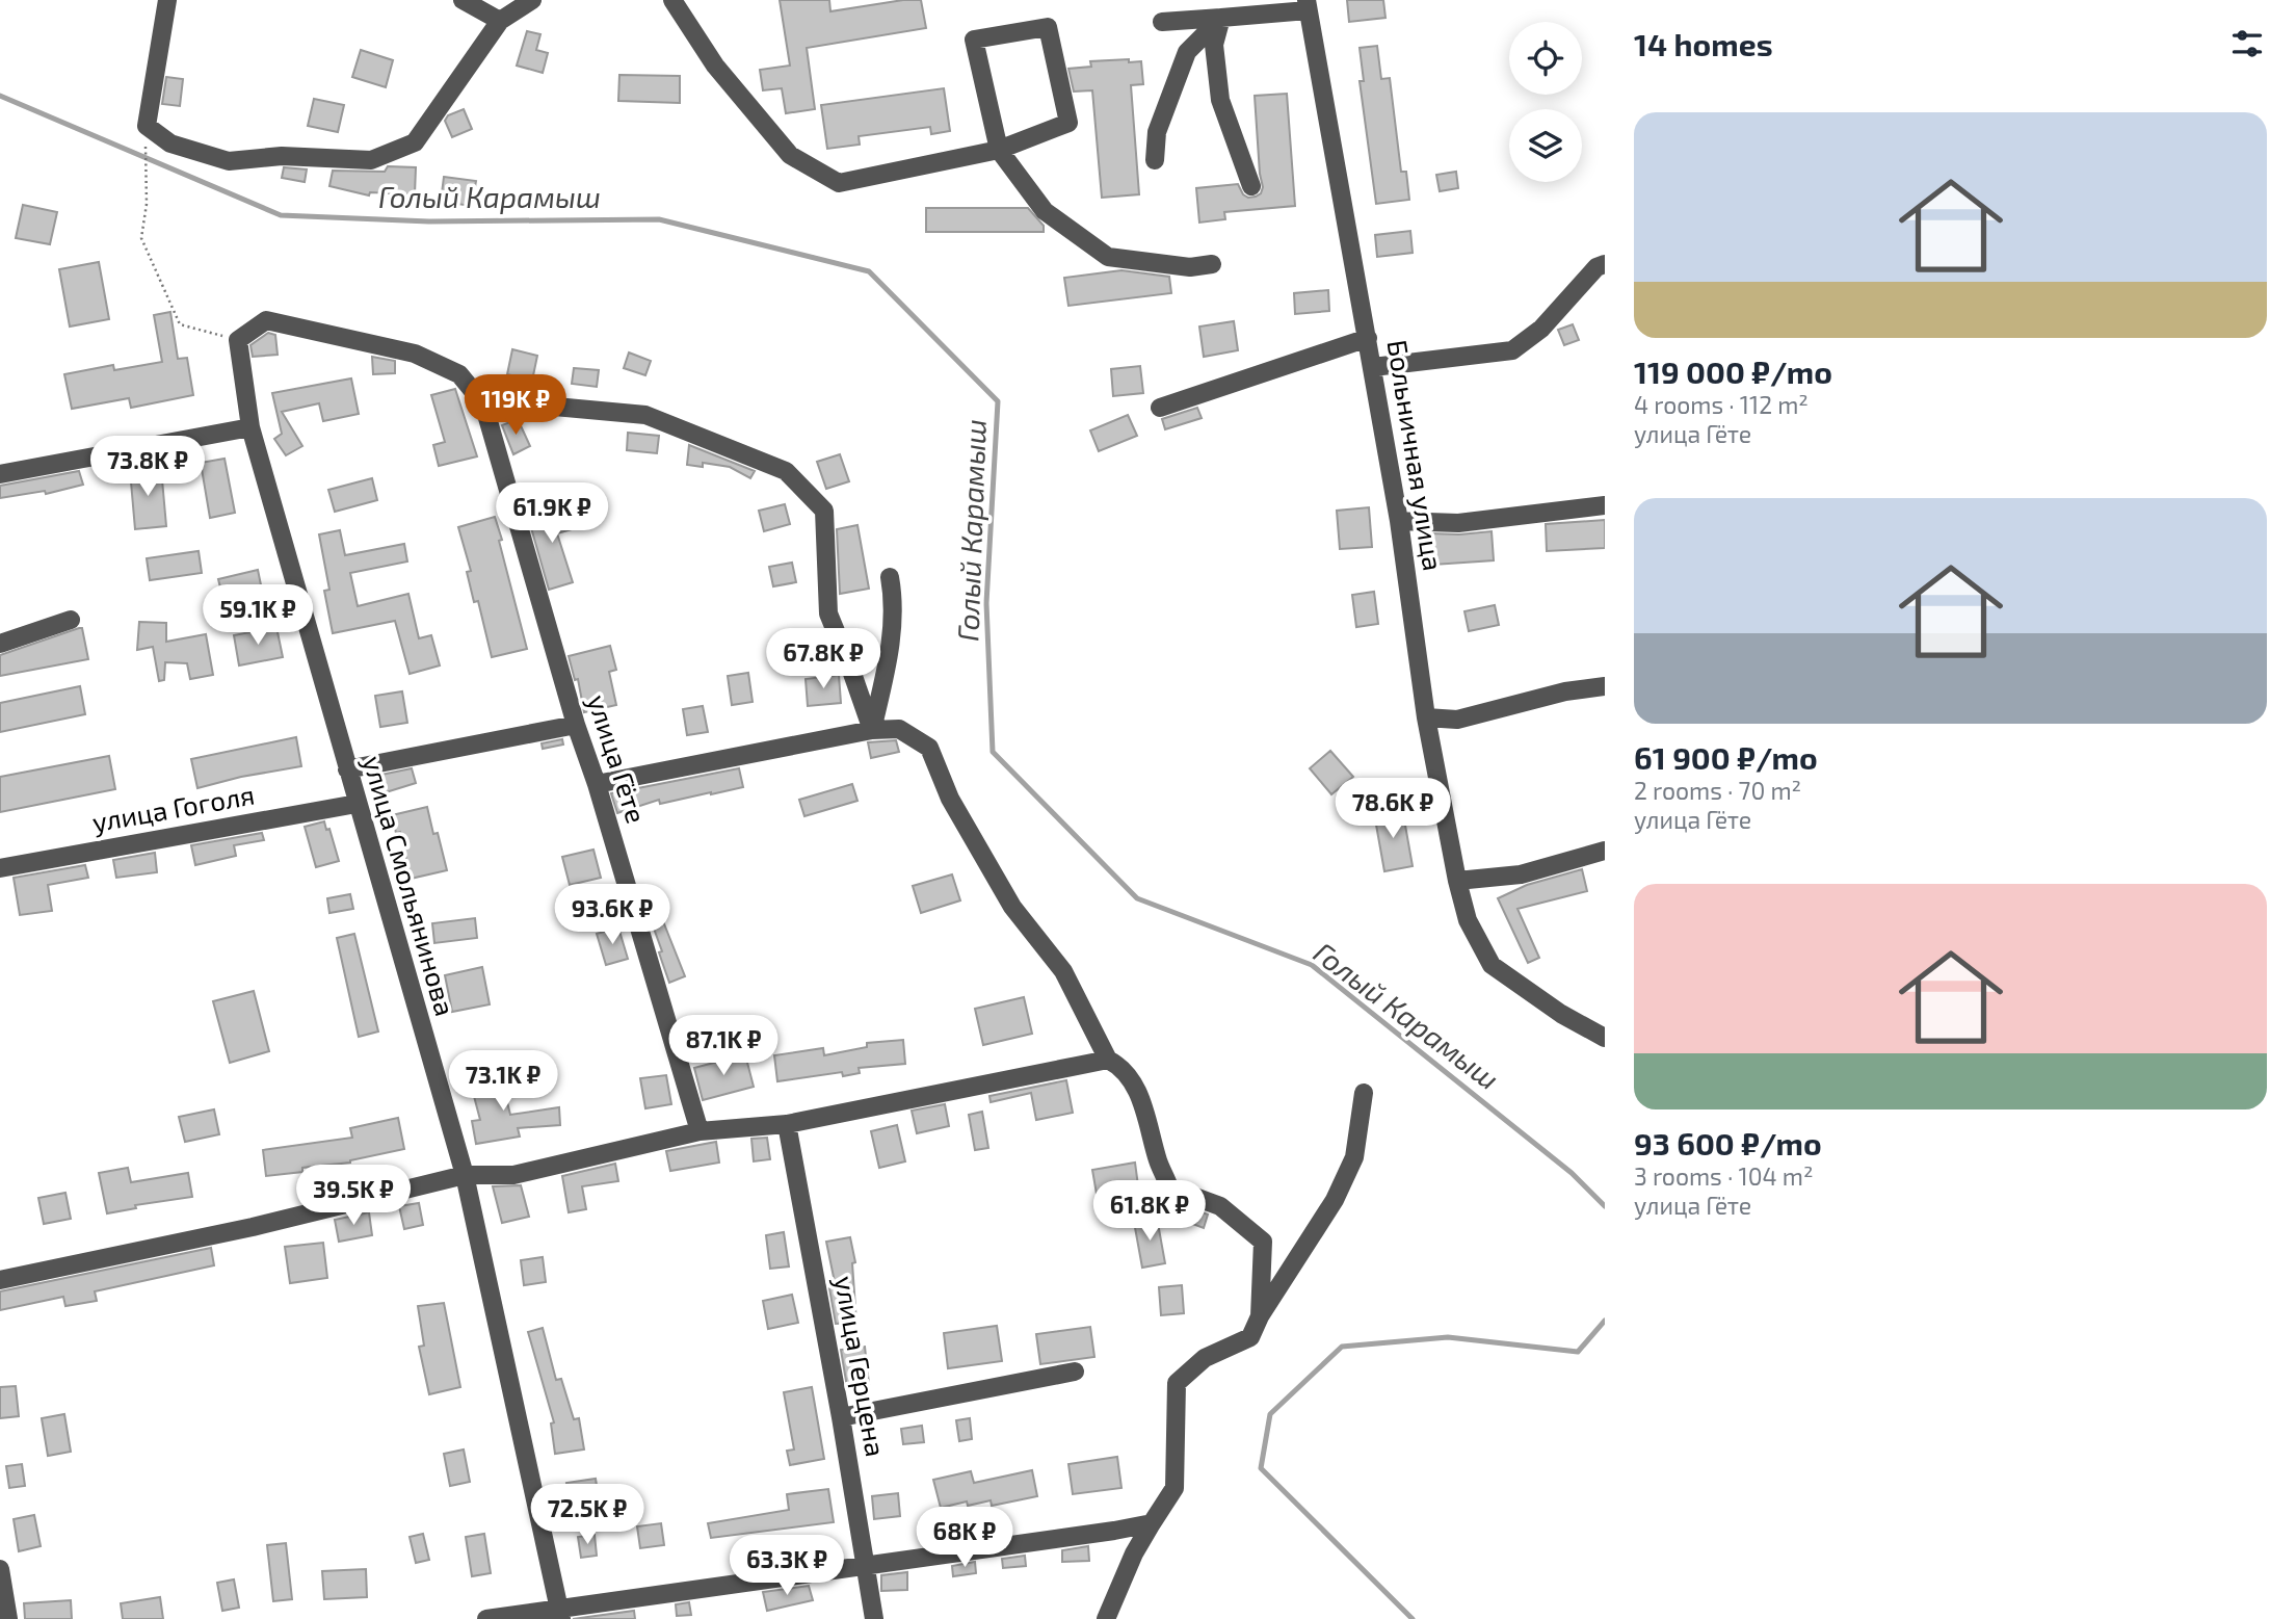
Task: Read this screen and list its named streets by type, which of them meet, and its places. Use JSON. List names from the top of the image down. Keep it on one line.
{"streets":{"street":["Больничная улица","улица Гёте","улица Гоголя","улица Смольянинова","улица Герцена"]},"crossings":[["улица Гоголя","улица Смольянинова"]],"water":["Голый Карамыш"],"page":{"heading":"14 homes","list":[{"name":"119 000 ₽/mo","note":"4 rooms · 112 m² · улица Гёте"},{"name":"61 900 ₽/mo","note":"2 rooms · 70 m² · улица Гёте"},{"name":"93 600 ₽/mo","note":"3 rooms · 104 m² · улица Гёте"}],"price":["119K ₽","73.8K ₽","61.9K ₽","59.1K ₽","67.8K ₽","78.6K ₽","93.6K ₽","87.1K ₽","73.1K ₽","39.5K ₽","61.8K ₽","72.5K ₽","68K ₽","63.3K ₽"]}}
